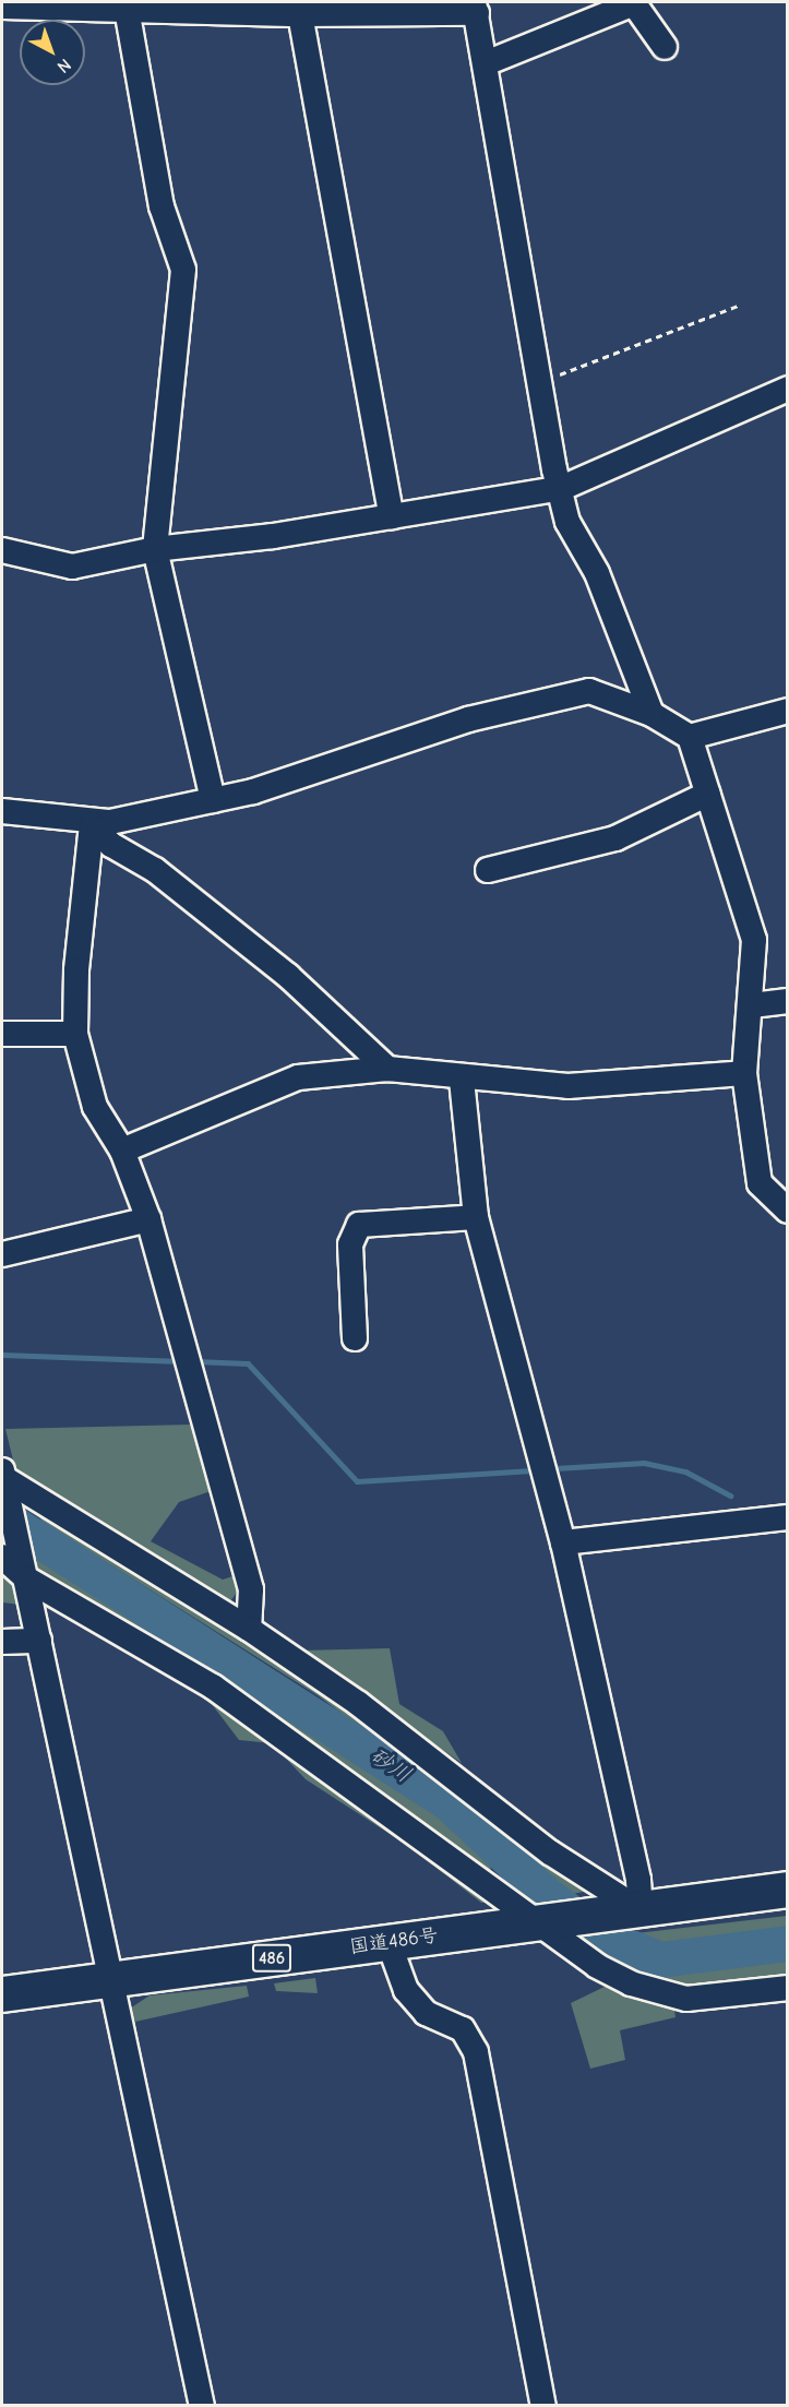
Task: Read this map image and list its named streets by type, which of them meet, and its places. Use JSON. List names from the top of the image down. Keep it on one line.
{"streets":{"highway":["国道486号","486"]},"water":["砂川"],"north":"bottom right"}
